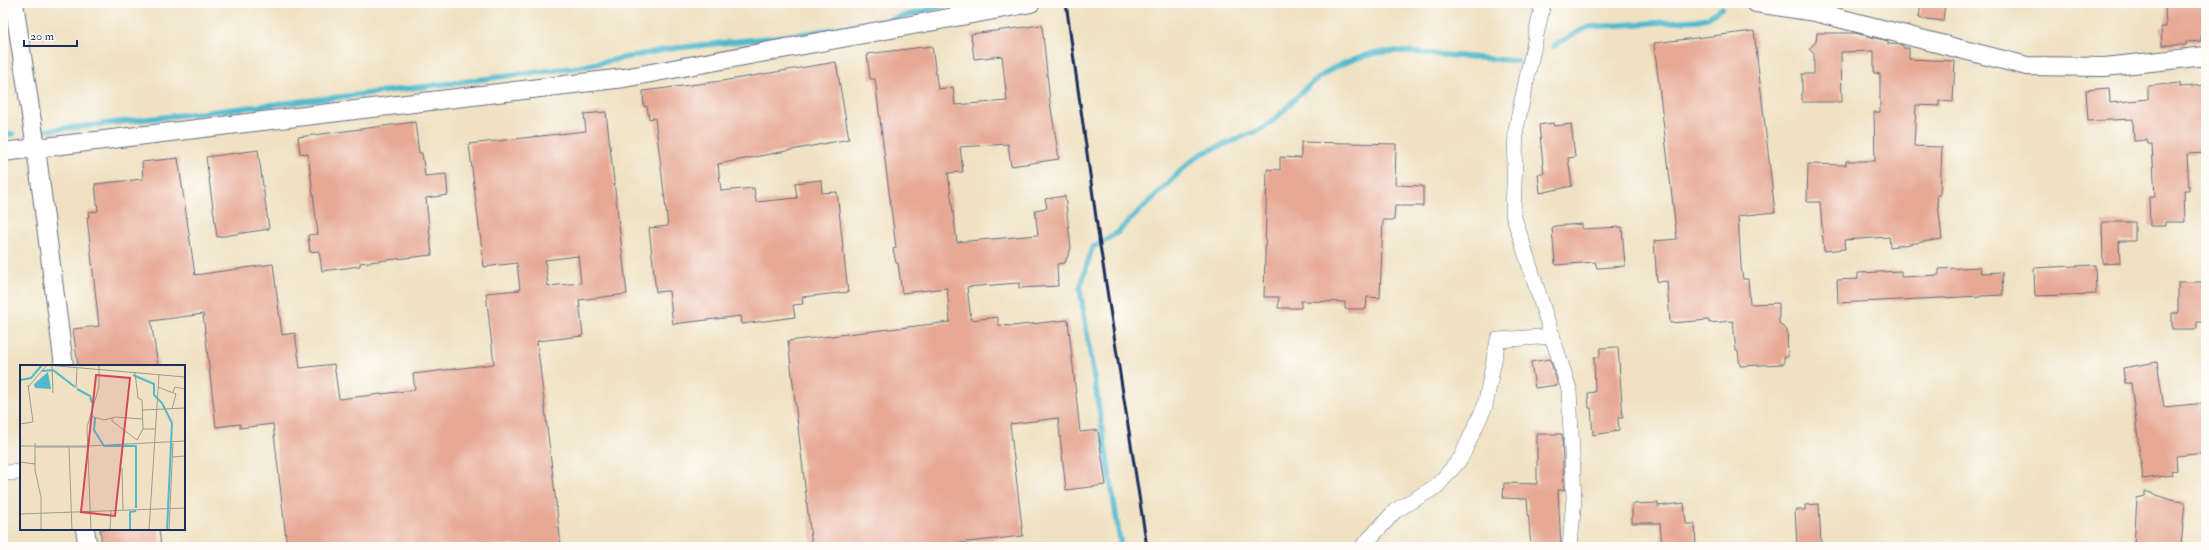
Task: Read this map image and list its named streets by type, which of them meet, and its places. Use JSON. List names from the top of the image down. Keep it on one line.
{"scale_bar":"20 m"}
